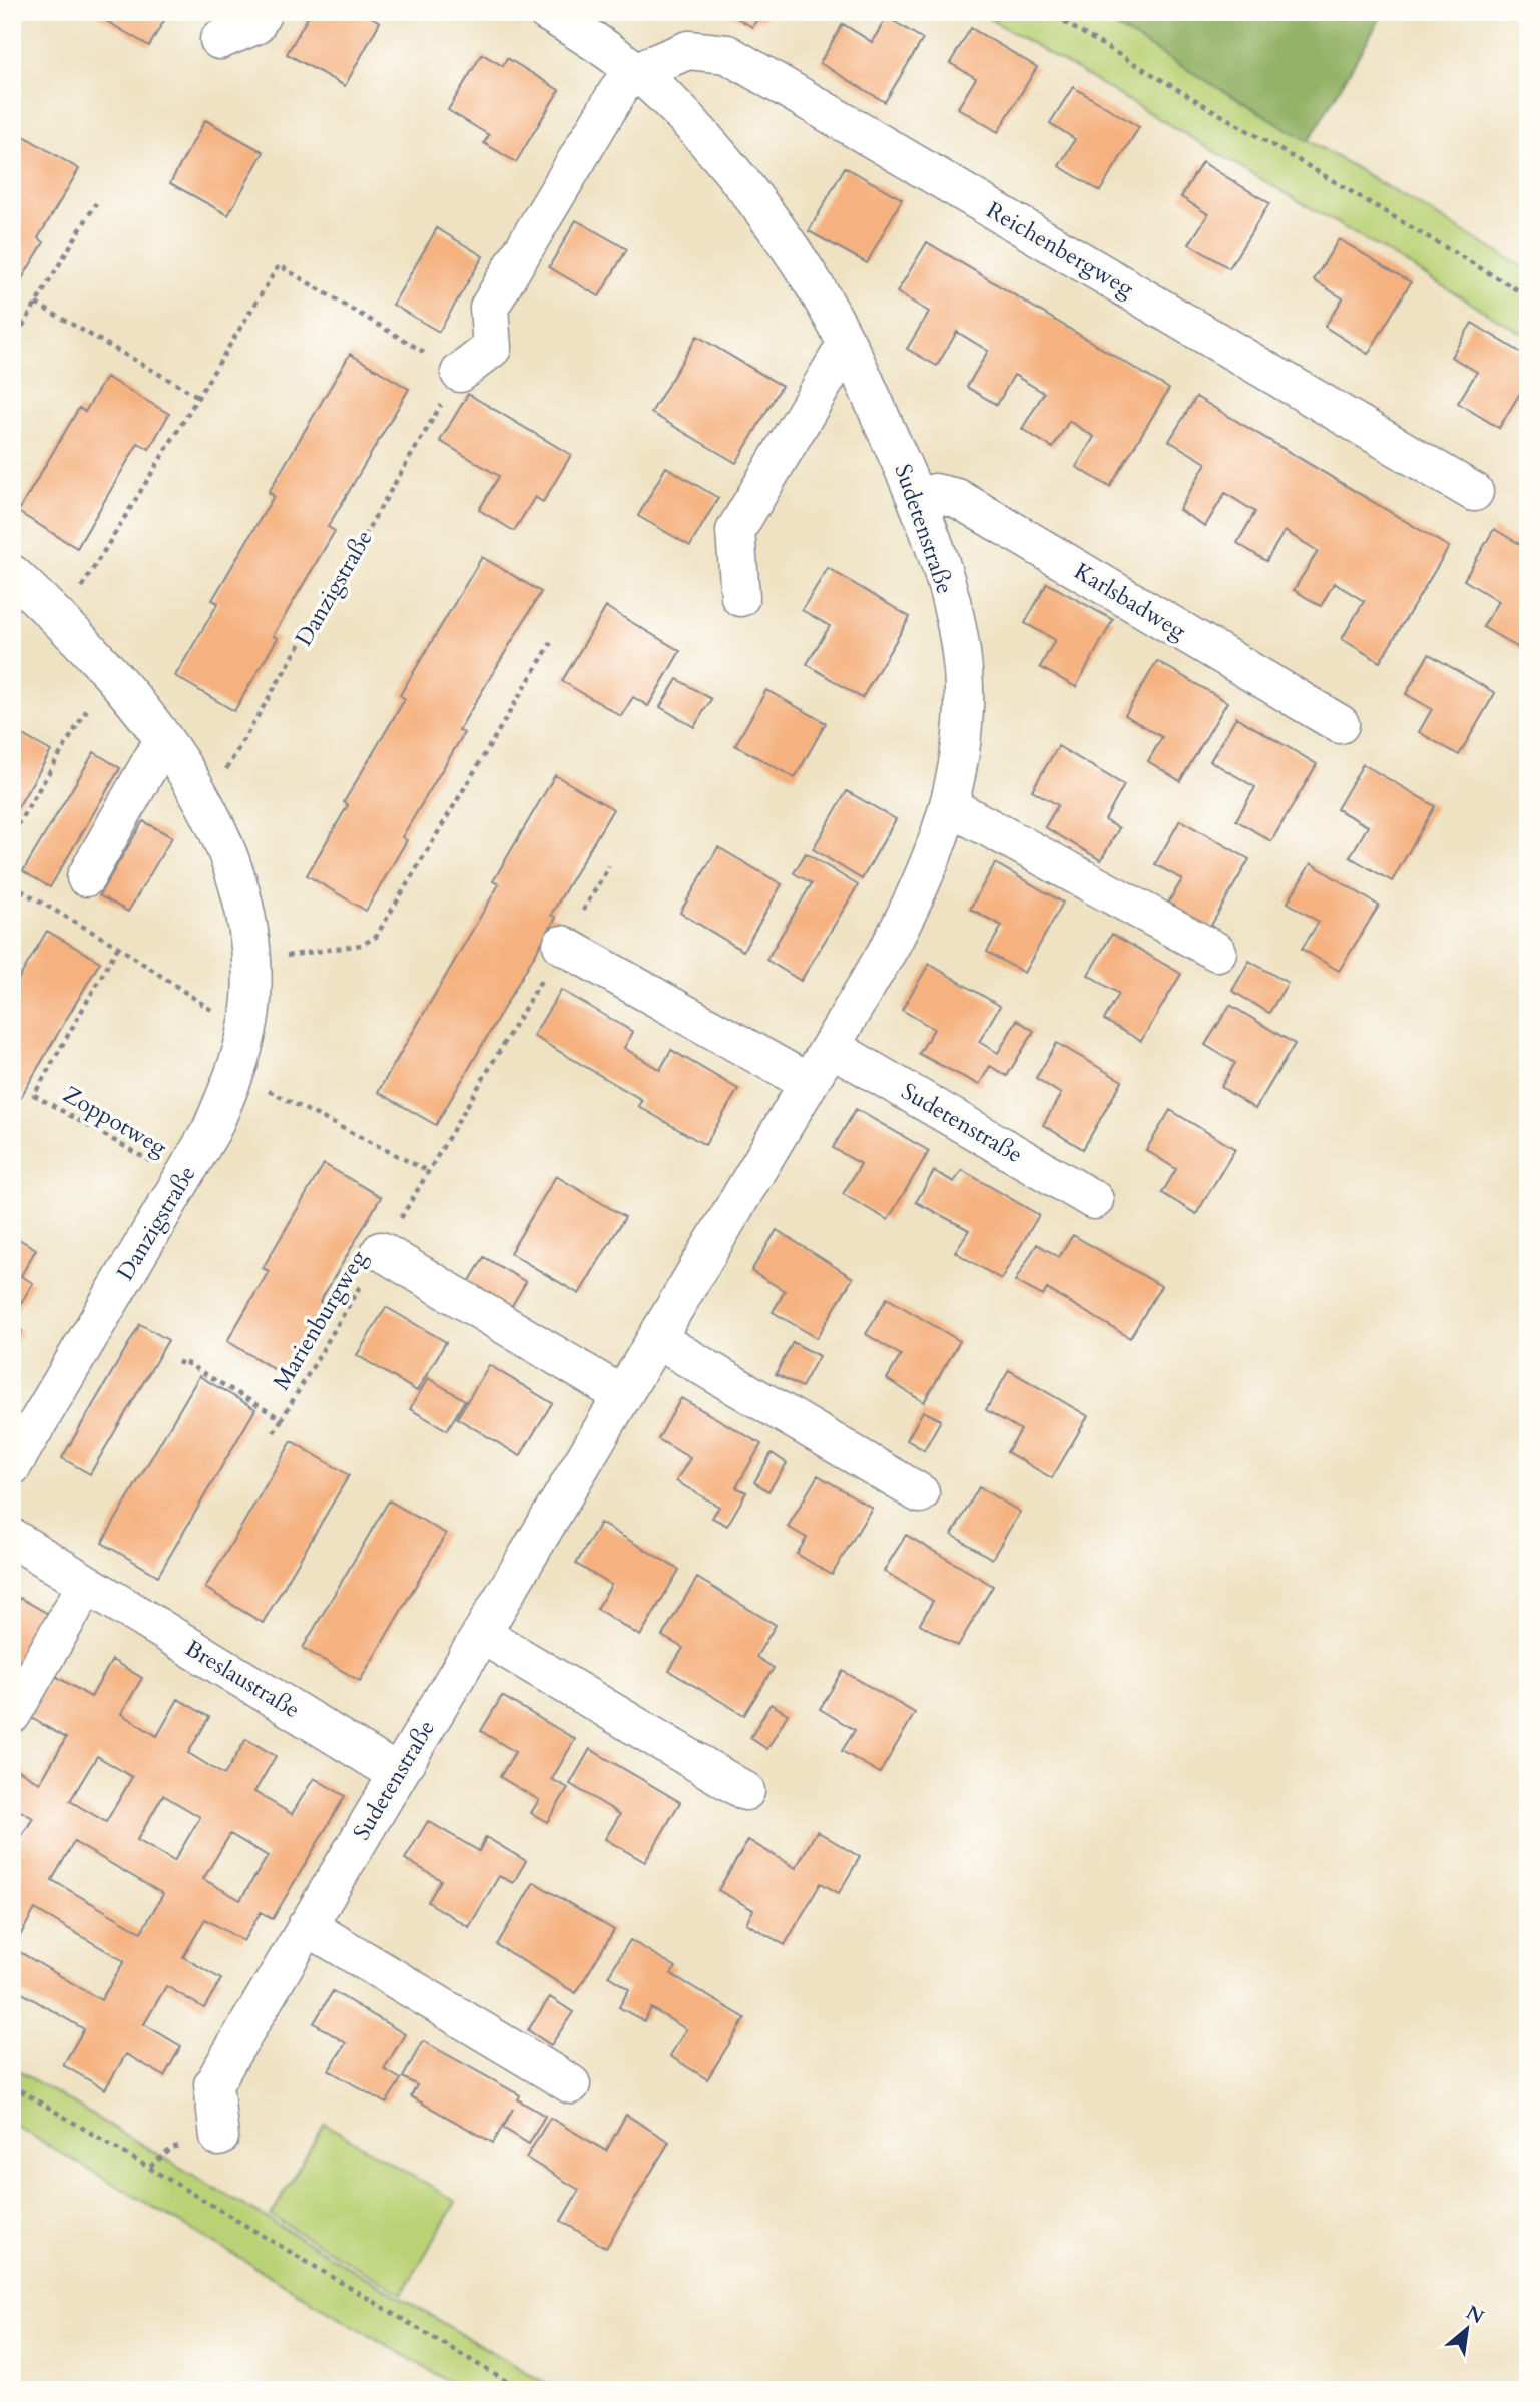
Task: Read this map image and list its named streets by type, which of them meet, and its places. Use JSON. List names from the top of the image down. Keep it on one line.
{"streets":{"street":["Reichenbergweg","Sudetenstraße","Danzigstraße","Karlsbadweg","Breslaustraße"],"path":["Zoppotweg","Marienburgweg"]},"crossings":[["Reichenbergweg","Sudetenstraße"],["Sudetenstraße","Karlsbadweg"],["Sudetenstraße","Breslaustraße"],["Danzigstraße","Zoppotweg"]],"north":"top right"}
